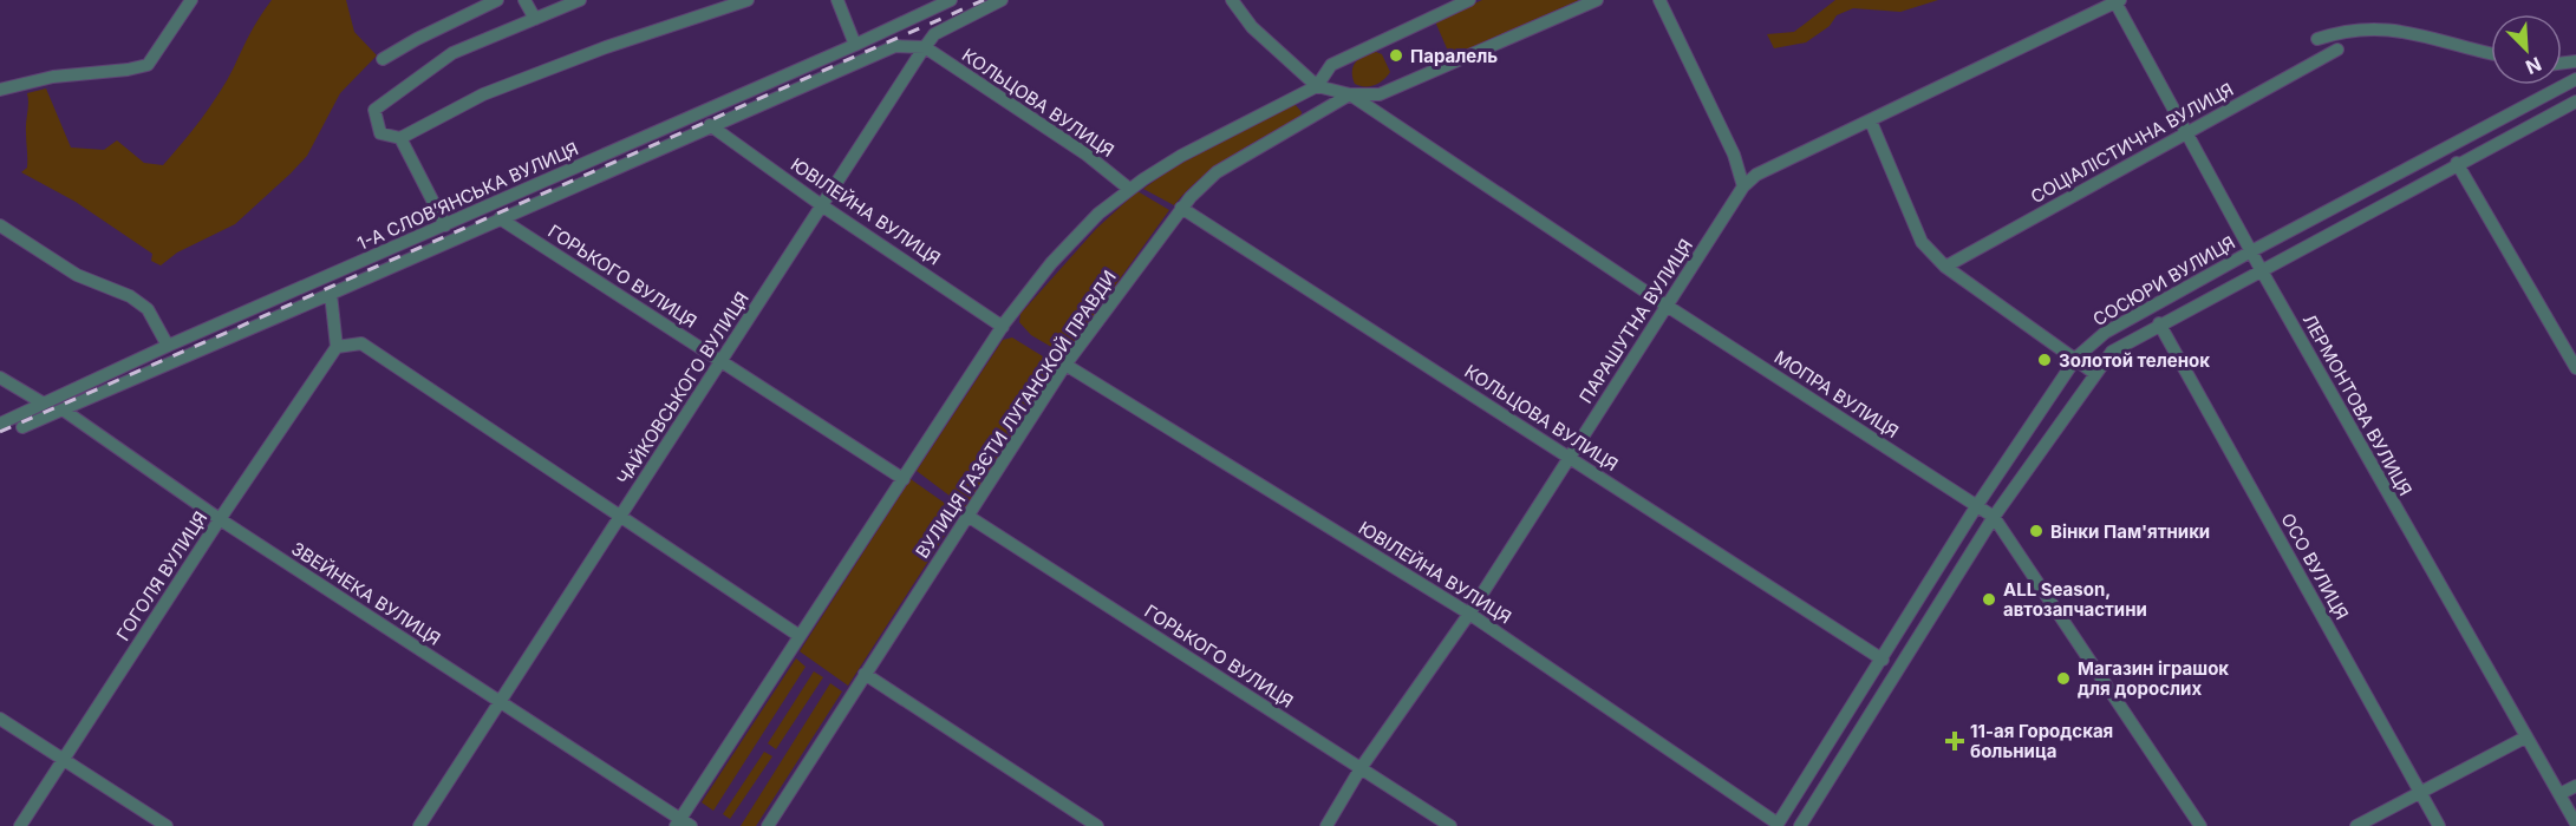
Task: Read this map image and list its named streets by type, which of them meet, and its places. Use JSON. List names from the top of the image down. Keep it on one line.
{"streets":{"street":["КОЛЬЦОВА ВУЛИЦЯ","СОЦІАЛІСТИЧНА ВУЛИЦЯ","1-А СЛОВ’ЯНСЬКА ВУЛИЦЯ","ЮВІЛЕЙНА ВУЛИЦЯ","ГОРЬКОГО ВУЛИЦЯ","СОСЮРИ ВУЛИЦЯ","ПАРАШУТНА ВУЛИЦЯ","ЧАЙКОВСЬКОГО ВУЛИЦЯ","МОПРА ВУЛИЦЯ","ЛЕРМОНТОВА ВУЛИЦЯ","ВУЛИЦЯ ГАЗЄТИ ЛУГАНСКОЙ ПРАВДИ","ОСО ВУЛИЦЯ","ГОГОЛЯ ВУЛИЦЯ","ЗВЕЙНЕКА ВУЛИЦЯ"]},"crossings":[["КОЛЬЦОВА ВУЛИЦЯ","СОСЮРИ ВУЛИЦЯ"],["КОЛЬЦОВА ВУЛИЦЯ","ПАРАШУТНА ВУЛИЦЯ"],["КОЛЬЦОВА ВУЛИЦЯ","ЧАЙКОВСЬКОГО ВУЛИЦЯ"],["КОЛЬЦОВА ВУЛИЦЯ","ВУЛИЦЯ ГАЗЄТИ ЛУГАНСКОЙ ПРАВДИ"],["СОЦІАЛІСТИЧНА ВУЛИЦЯ","ЛЕРМОНТОВА ВУЛИЦЯ"],["ЮВІЛЕЙНА ВУЛИЦЯ","СОСЮРИ ВУЛИЦЯ"],["ЮВІЛЕЙНА ВУЛИЦЯ","ПАРАШУТНА ВУЛИЦЯ"],["ЮВІЛЕЙНА ВУЛИЦЯ","ЧАЙКОВСЬКОГО ВУЛИЦЯ"],["ЮВІЛЕЙНА ВУЛИЦЯ","ВУЛИЦЯ ГАЗЄТИ ЛУГАНСКОЙ ПРАВДИ"],["ГОРЬКОГО ВУЛИЦЯ","ПАРАШУТНА ВУЛИЦЯ"],["ГОРЬКОГО ВУЛИЦЯ","ЧАЙКОВСЬКОГО ВУЛИЦЯ"],["ГОРЬКОГО ВУЛИЦЯ","ВУЛИЦЯ ГАЗЄТИ ЛУГАНСКОЙ ПРАВДИ"],["СОСЮРИ ВУЛИЦЯ","МОПРА ВУЛИЦЯ"],["СОСЮРИ ВУЛИЦЯ","ЛЕРМОНТОВА ВУЛИЦЯ"],["СОСЮРИ ВУЛИЦЯ","ОСО ВУЛИЦЯ"],["ПАРАШУТНА ВУЛИЦЯ","МОПРА ВУЛИЦЯ"],["ПАРАШУТНА ВУЛИЦЯ","ЛЕРМОНТОВА ВУЛИЦЯ"],["ЧАЙКОВСЬКОГО ВУЛИЦЯ","ЗВЕЙНЕКА ВУЛИЦЯ"],["МОПРА ВУЛИЦЯ","ВУЛИЦЯ ГАЗЄТИ ЛУГАНСКОЙ ПРАВДИ"],["ГОГОЛЯ ВУЛИЦЯ","ЗВЕЙНЕКА ВУЛИЦЯ"]],"places":{"other":["Паралель","Золотой теленок","Вінки Пам'ятники","ALL Season, автозапчастини","Магазин іграшок для дорослих"],"health":["11-ая Городская больница"]},"north":"bottom right"}
